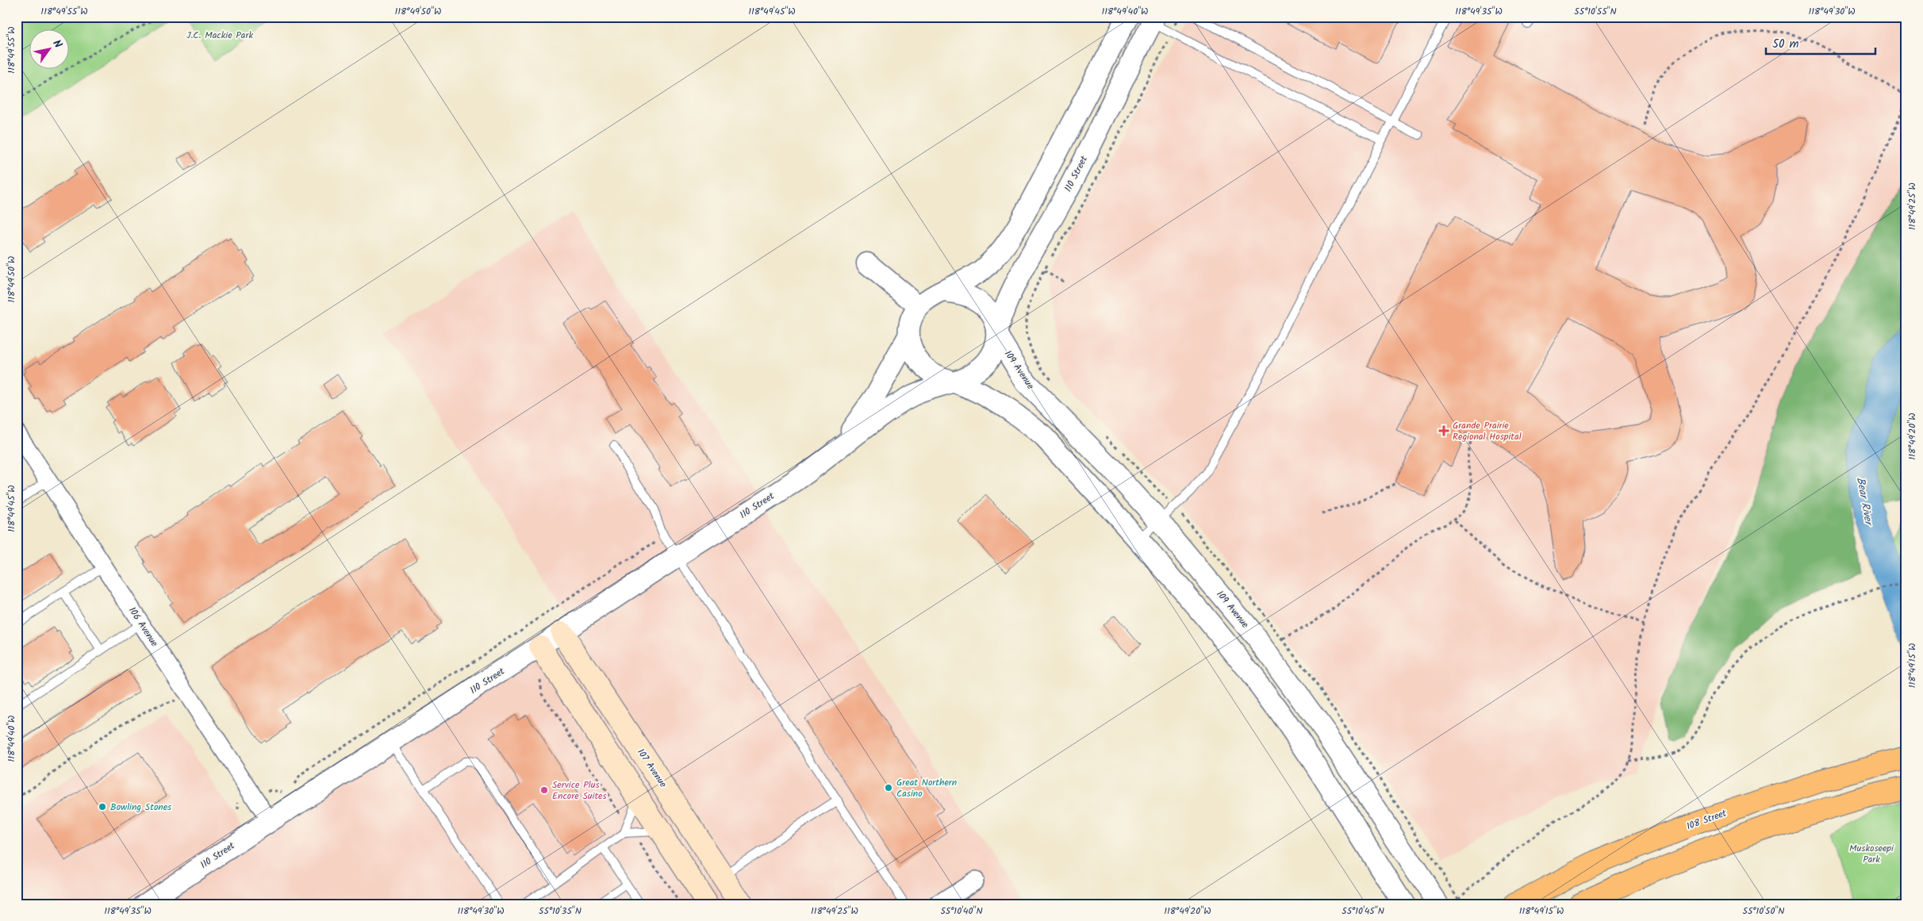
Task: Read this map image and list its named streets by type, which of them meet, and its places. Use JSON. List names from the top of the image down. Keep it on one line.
{"streets":{"main road":["107 Avenue","108 Street"],"street":["110 Street","109 Avenue","106 Avenue"]},"crossings":[["110 Street","109 Avenue"],["110 Street","106 Avenue"],["110 Street","107 Avenue"]],"water":["Bear River"],"parks":["J.C. Mackie Park","Muskoseepi Park"],"places":{"health":["Grande Prairie Regional Hospital"],"other":["Great Northern Casino","Service Plus Encore Suites","Bowling Stones"]},"scale_bar":"50 m","north":"top right","coordinates":["118°49'55\"W","118°49'50\"W","118°49'45\"W","118°49'40\"W","118°49'35\"W","55°10'55\"N","118°49'30\"W","118°49'25\"W","118°49'20\"W","118°49'15\"W","55°10'35\"N","55°10'40\"N","55°10'45\"N","55°10'50\"N"]}
